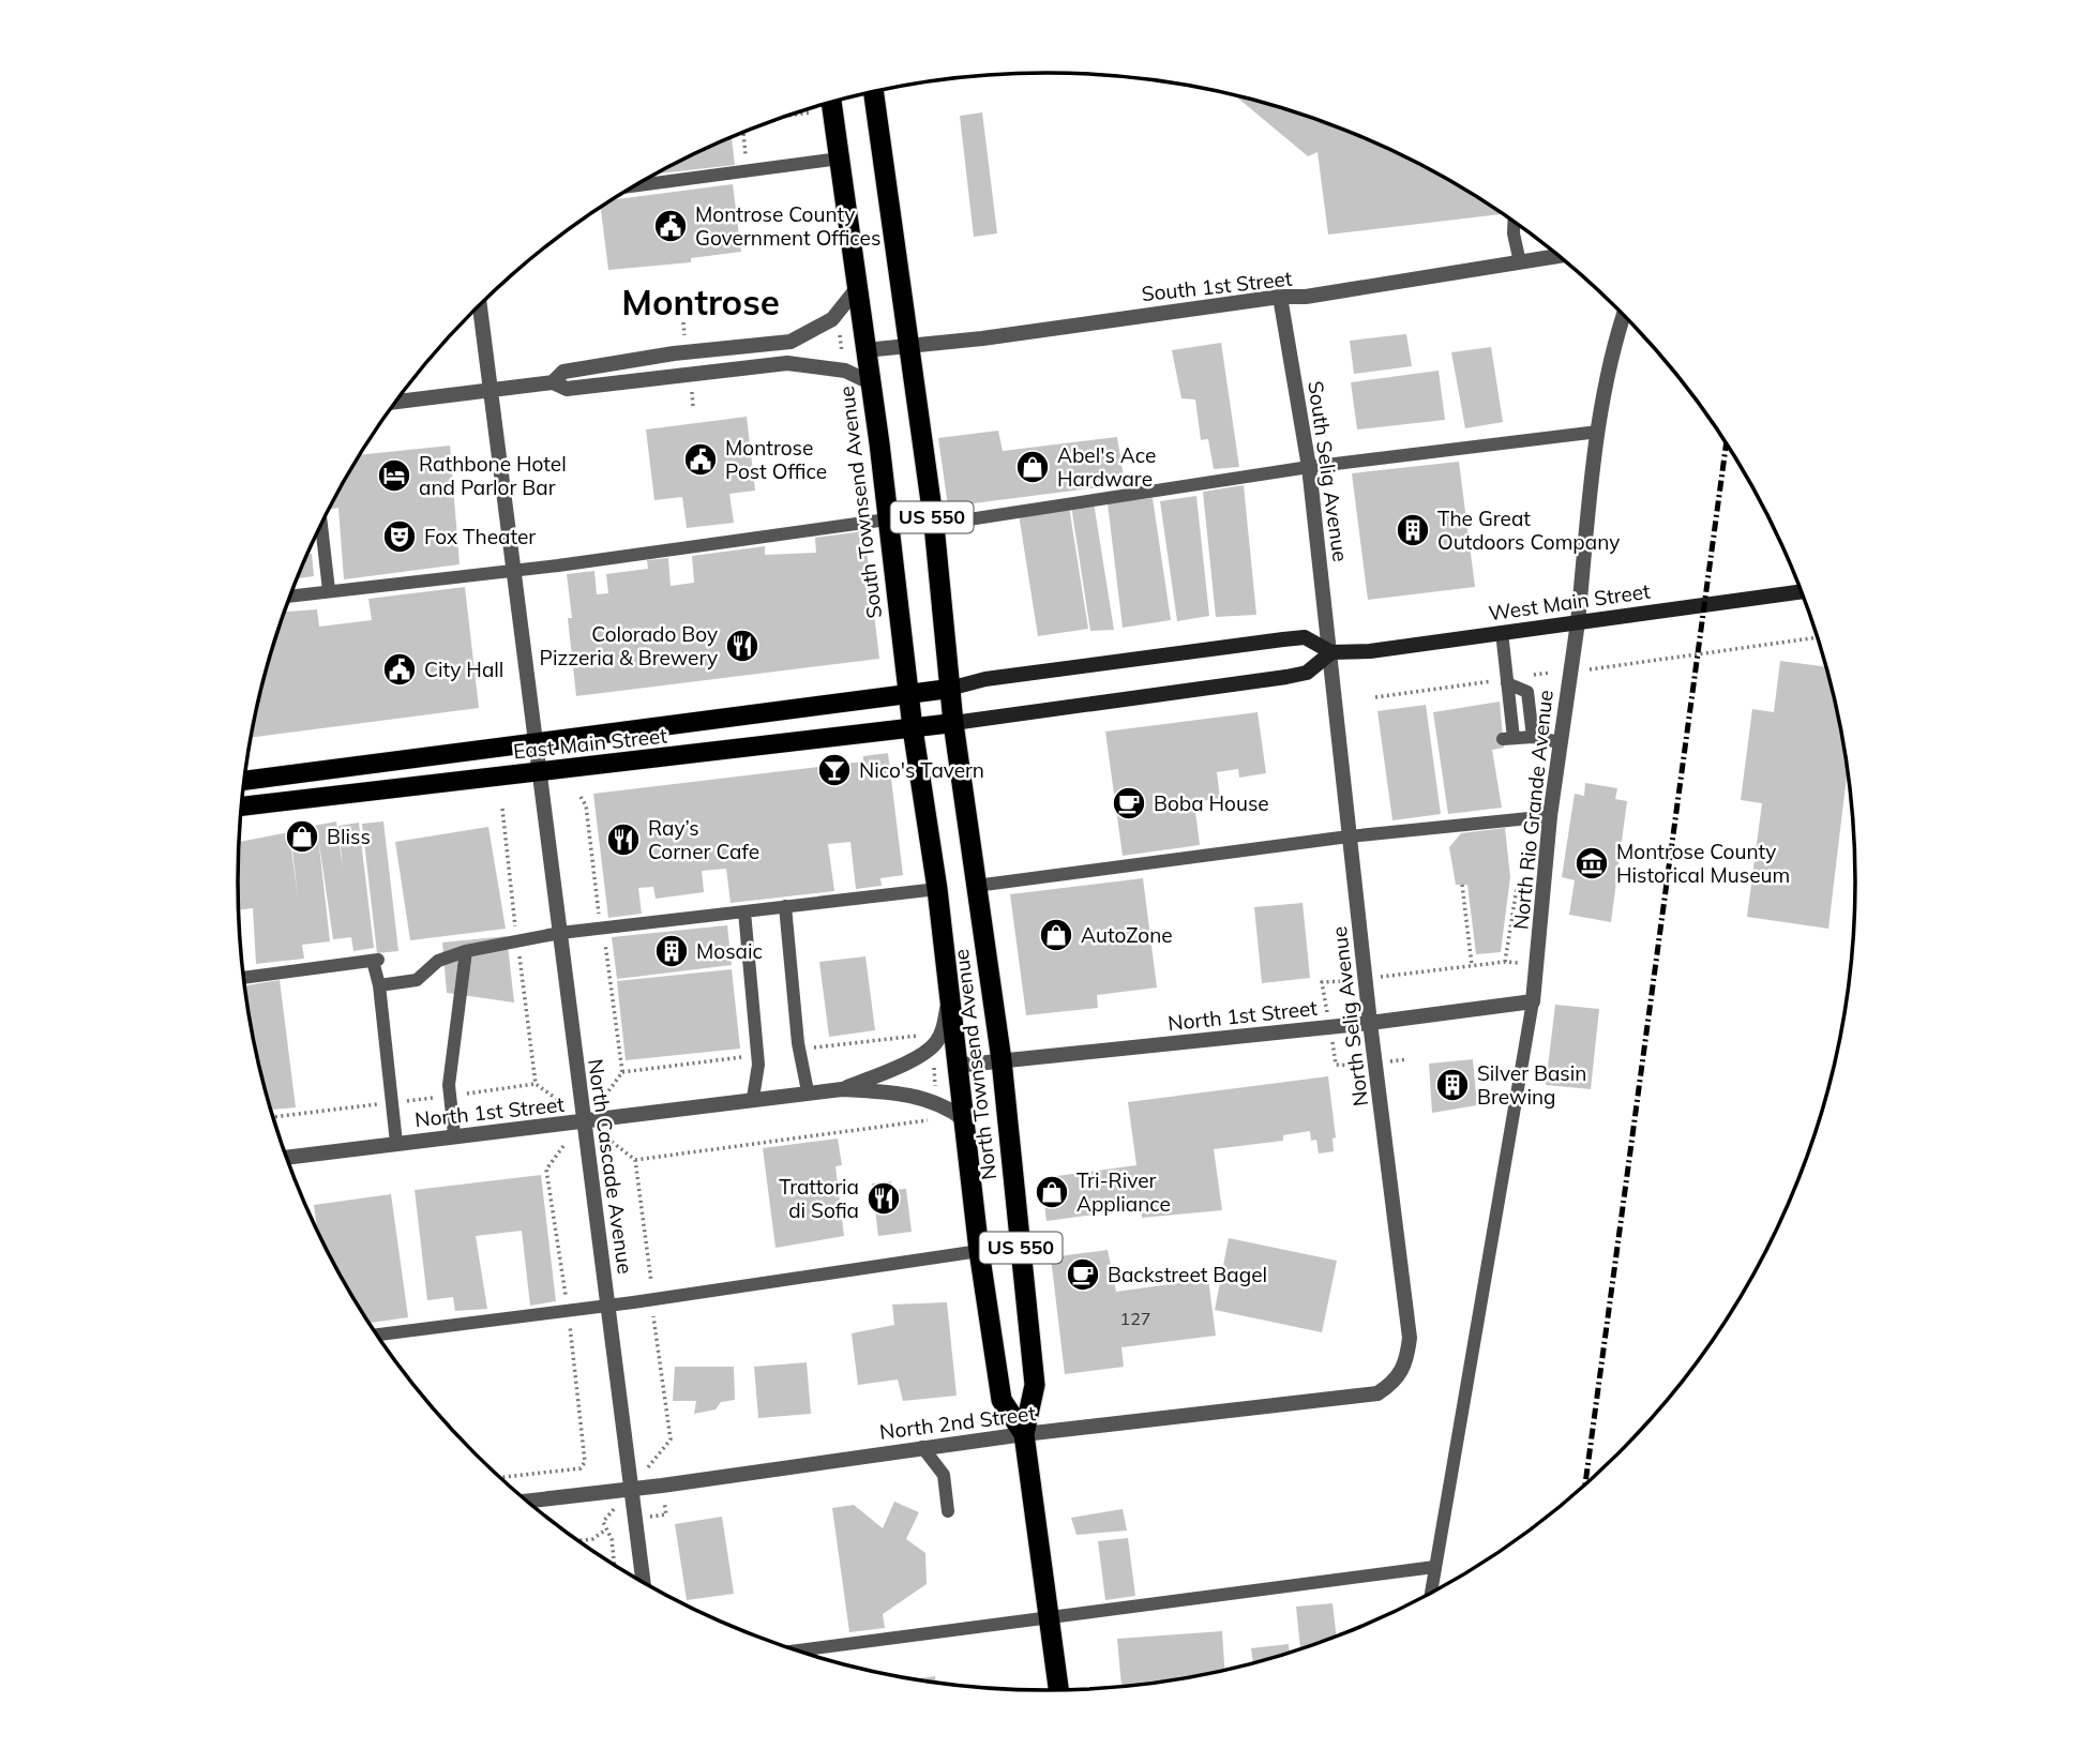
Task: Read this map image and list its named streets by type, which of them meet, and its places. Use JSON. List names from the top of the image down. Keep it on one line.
{"streets":{"highway":["South Townsend Avenue","US 550","North Townsend Avenue"],"main road":["West Main Street","East Main Street"],"street":["South 1st Street","South Selig Avenue","North Rio Grande Avenue","North 1st Street","North Selig Avenue","North Cascade Avenue","North 2nd Street"]},"crossings":[["South 1st Street","South Selig Avenue"],["South 1st Street","South Townsend Avenue"],["South 1st Street","US 550"],["South Selig Avenue","West Main Street"],["South Selig Avenue","North Selig Avenue"],["South Townsend Avenue","East Main Street"],["South Townsend Avenue","North Townsend Avenue"],["US 550","West Main Street"],["US 550","East Main Street"],["US 550","North Townsend Avenue"],["West Main Street","East Main Street"],["West Main Street","North Rio Grande Avenue"],["West Main Street","North Selig Avenue"],["West Main Street","North Townsend Avenue"],["East Main Street","North Townsend Avenue"],["East Main Street","North Cascade Avenue"],["North Rio Grande Avenue","North 1st Street"],["North 1st Street","North Selig Avenue"],["North 1st Street","North Townsend Avenue"],["North 1st Street","North Cascade Avenue"],["North Selig Avenue","North 2nd Street"],["North Townsend Avenue","North 2nd Street"],["North Cascade Avenue","North 2nd Street"]],"districts":["Montrose"],"places":{"public building":["Montrose County Government Offices","Montrose Post Office","City Hall"],"shop":["Abel's Ace Hardware","Bliss","AutoZone","Tri-River Appliance"],"hotel":["Rathbone Hotel and Parlor Bar"],"building":["The Great Outdoors Company","Mosaic","Silver Basin Brewing"],"theatre":["Fox Theater"],"restaurant":["Colorado Boy Pizzeria & Brewery","Ray’s Corner Cafe","Trattoria di Sofia"],"bar":["Nico's Tavern"],"cafe":["Boba House","Backstreet Bagel"],"museum":["Montrose County Historical Museum"]},"house_numbers":["127"]}
